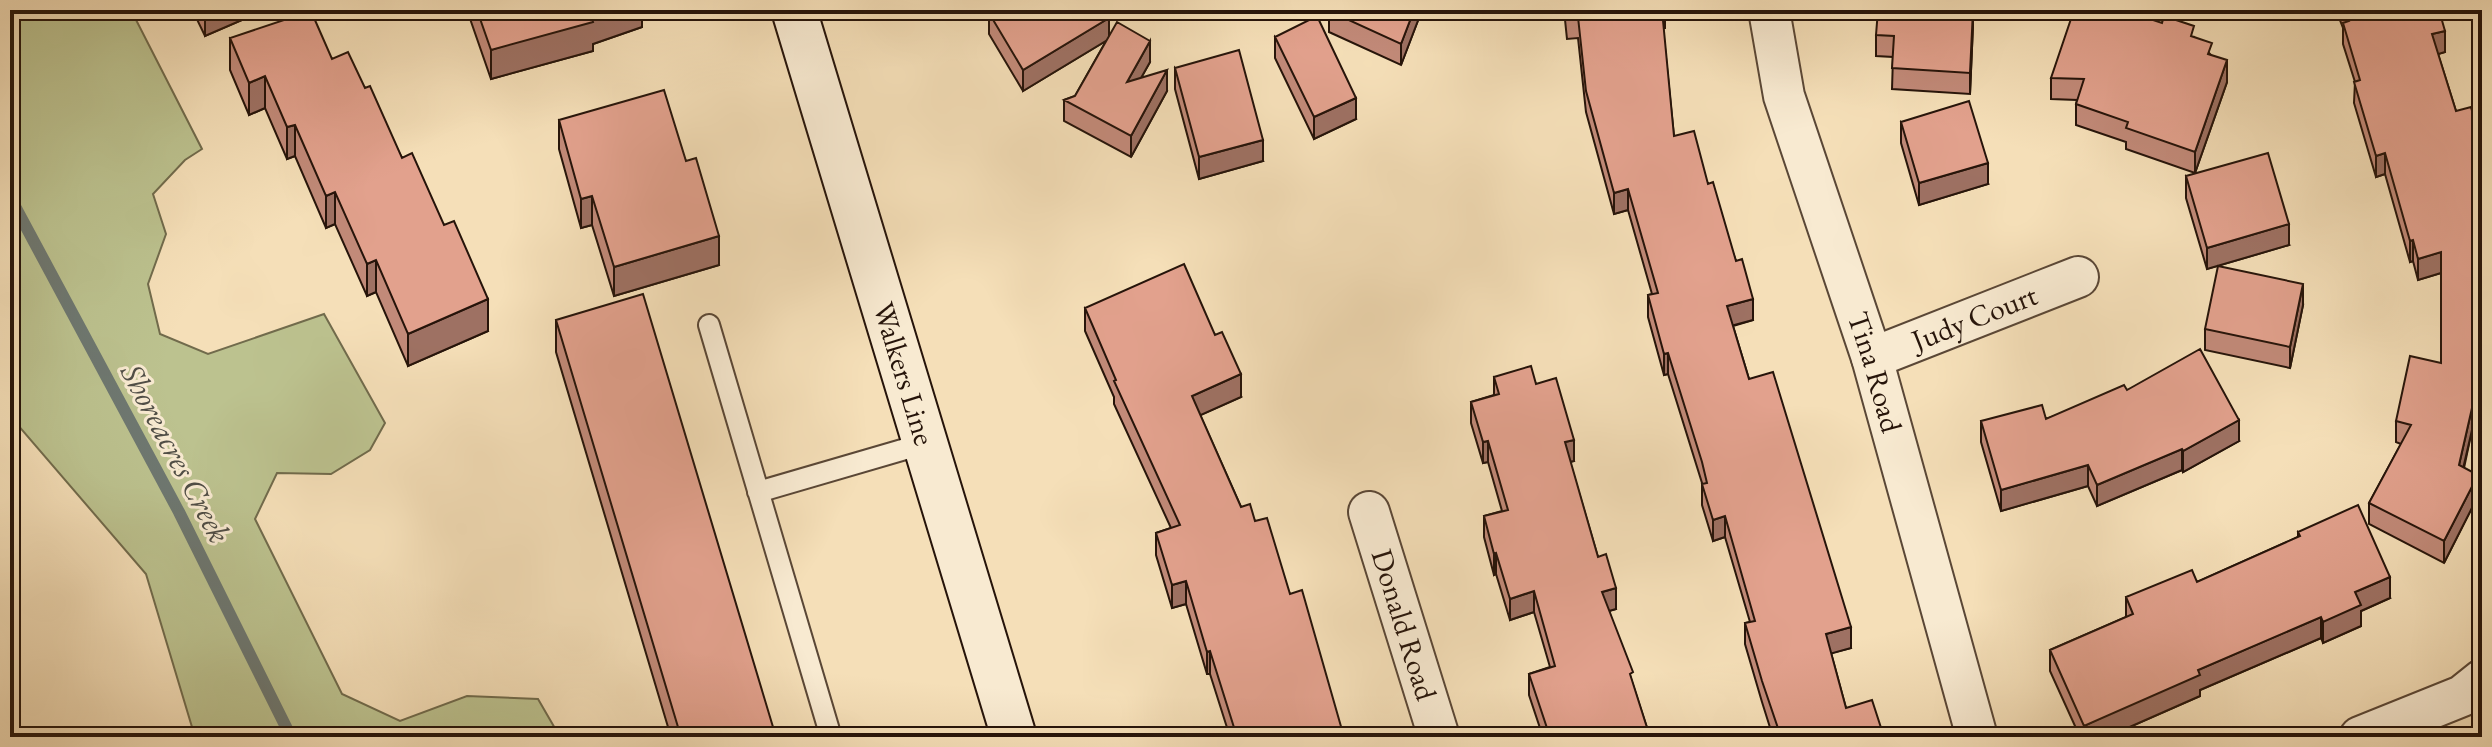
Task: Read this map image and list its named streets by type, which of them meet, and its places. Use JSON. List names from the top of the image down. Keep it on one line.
{"streets":{"main road":["Walkers Line"],"street":["Judy Court","Tina Road","Donald Road"]},"crossings":[["Judy Court","Tina Road"]],"water":["Shoreacres Creek"]}
